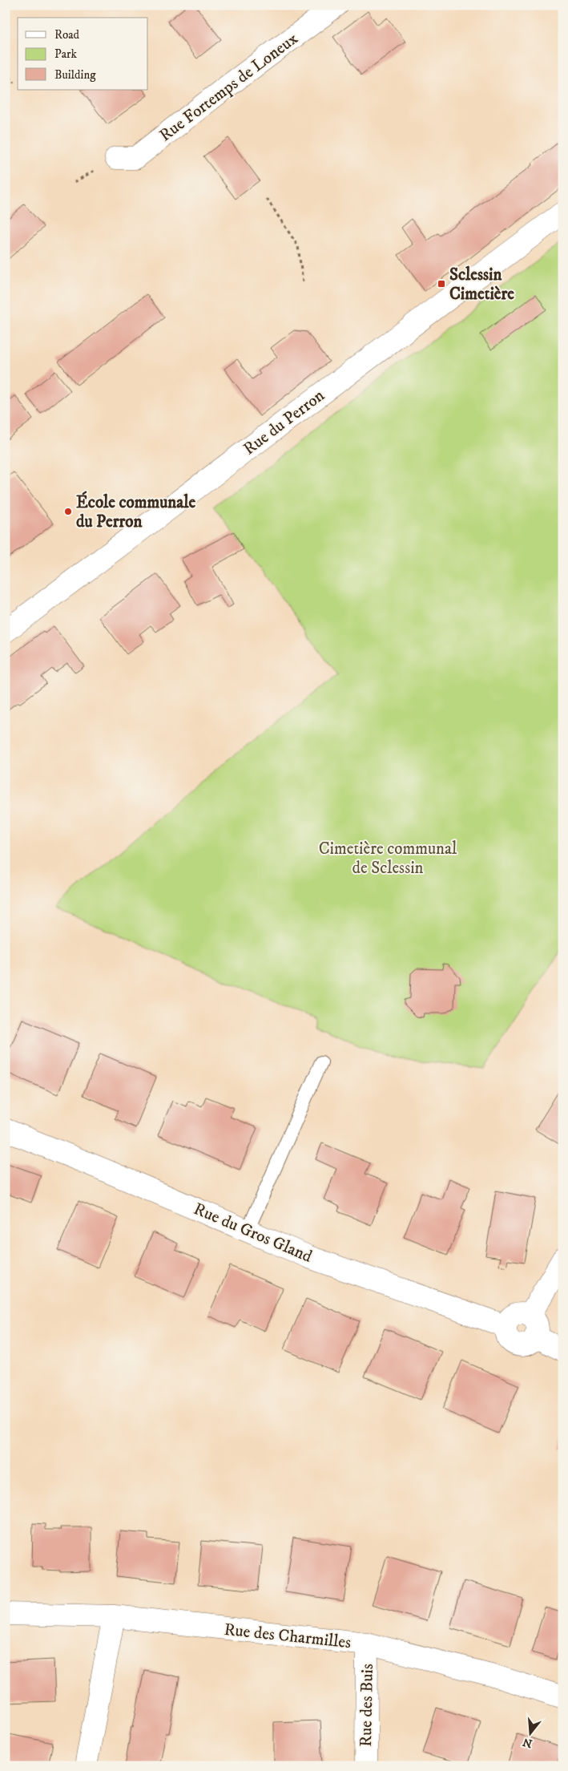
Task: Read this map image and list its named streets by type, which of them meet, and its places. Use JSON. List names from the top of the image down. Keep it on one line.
{"streets":{"street":["Rue Fortemps de Loneux","Rue du Perron","Rue du Gros Gland","Rue des Charmilles","Rue des Buis"]},"crossings":[["Rue des Charmilles","Rue des Buis"]],"parks":["Cimetière communal de Sclessin"],"places":{"transit":["Sclessin Cimetière"],"other":["École communale du Perron"]},"legend":["Road","Park","Building"],"north":"bottom"}
